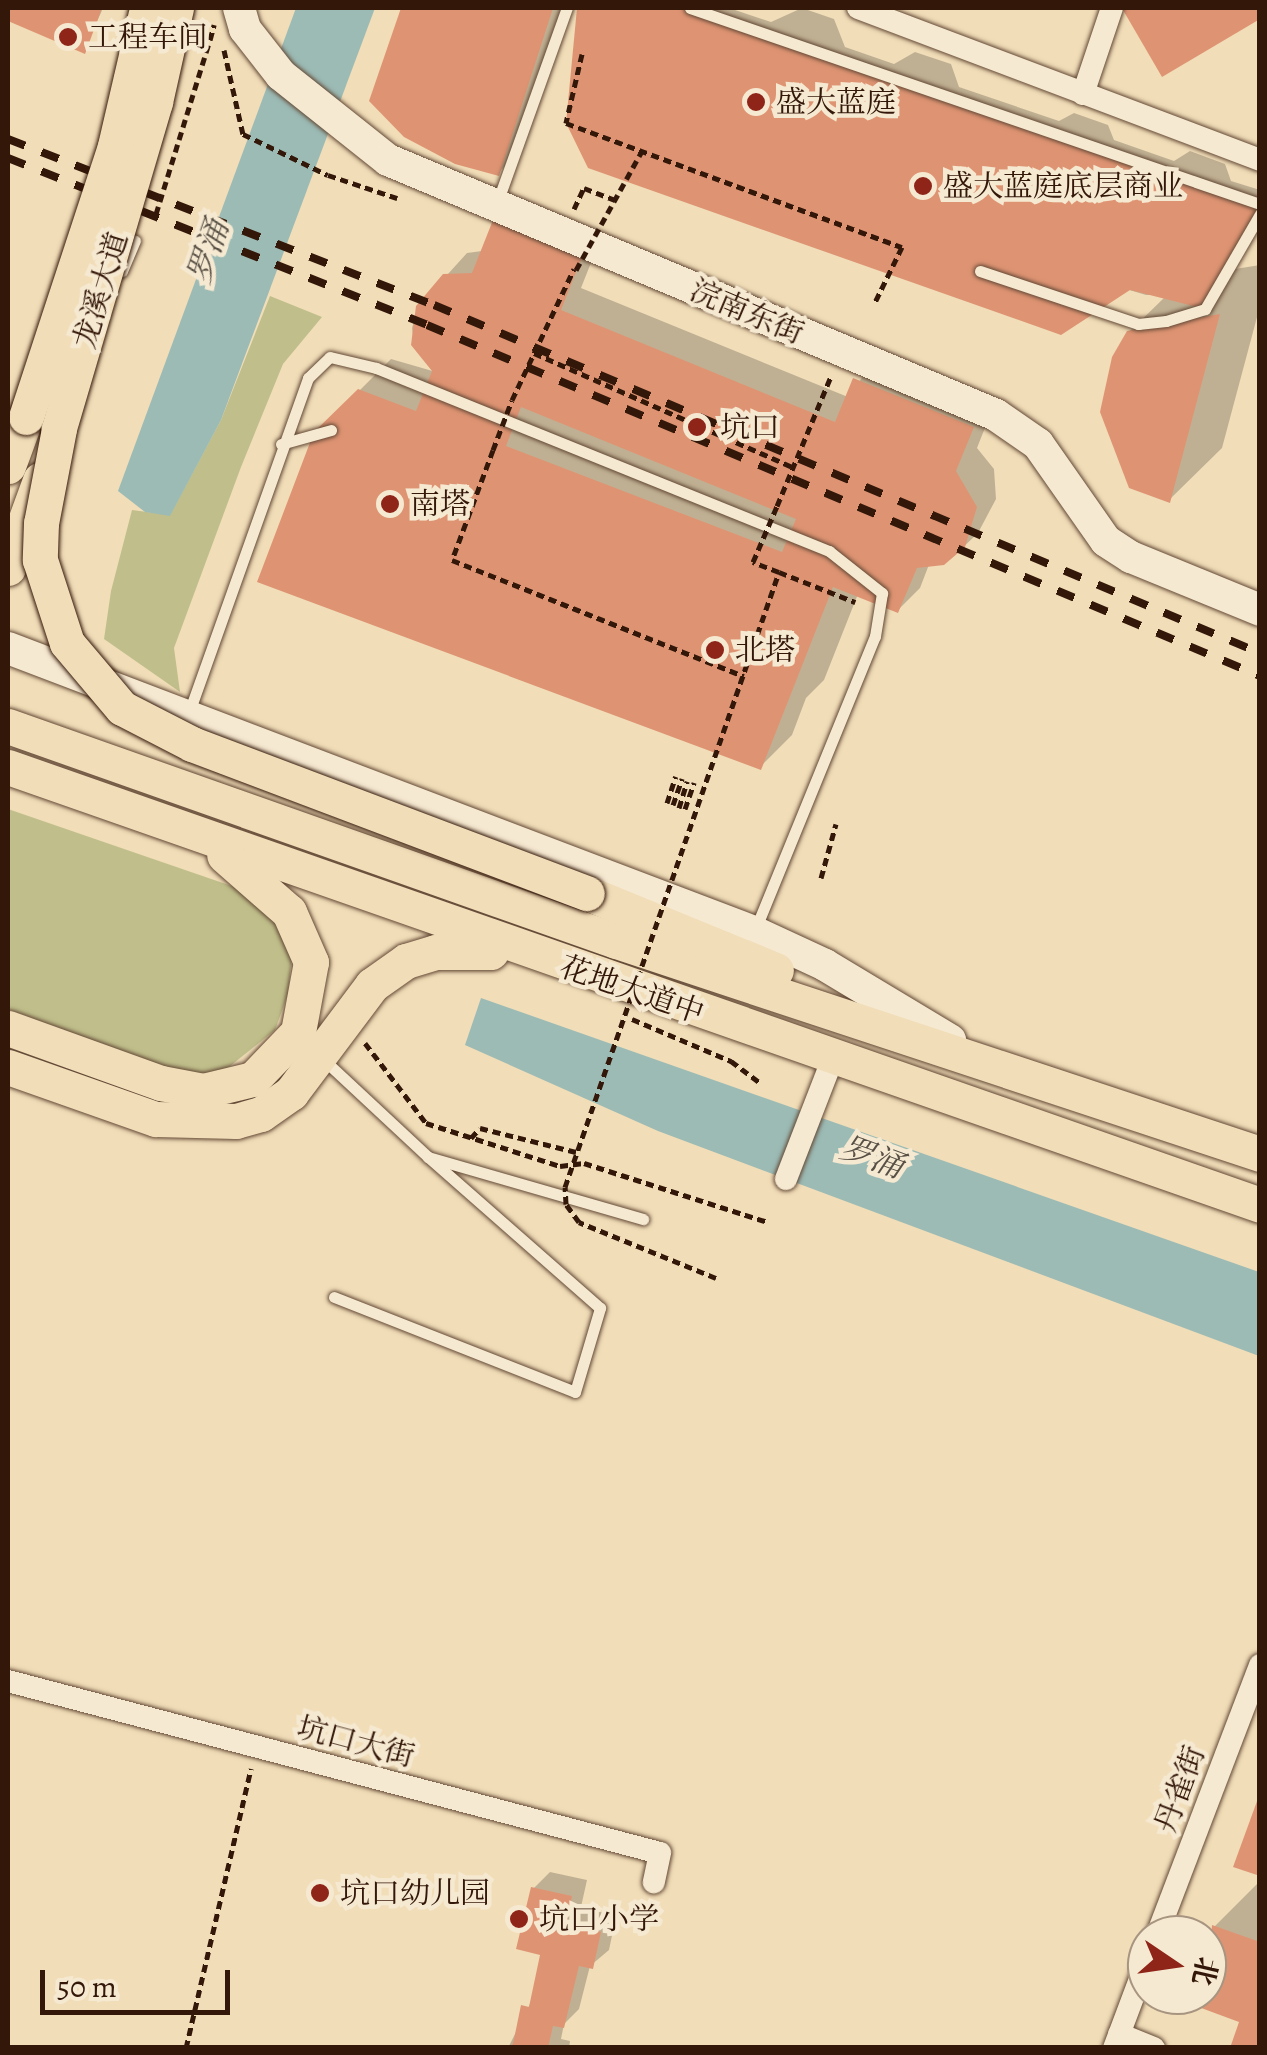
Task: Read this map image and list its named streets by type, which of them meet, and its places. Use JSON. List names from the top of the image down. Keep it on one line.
{"streets":{"main road":["龙溪大道","花地大道中"],"street":["浣南东街","坑口大街","丹雀街"]},"water":["罗涌"],"places":["工程车间","盛大蓝庭","盛大蓝庭底层商业","坑口","南塔","北塔","坑口幼儿园","坑口小学"],"scale_bar":"50 m","north":"right"}
